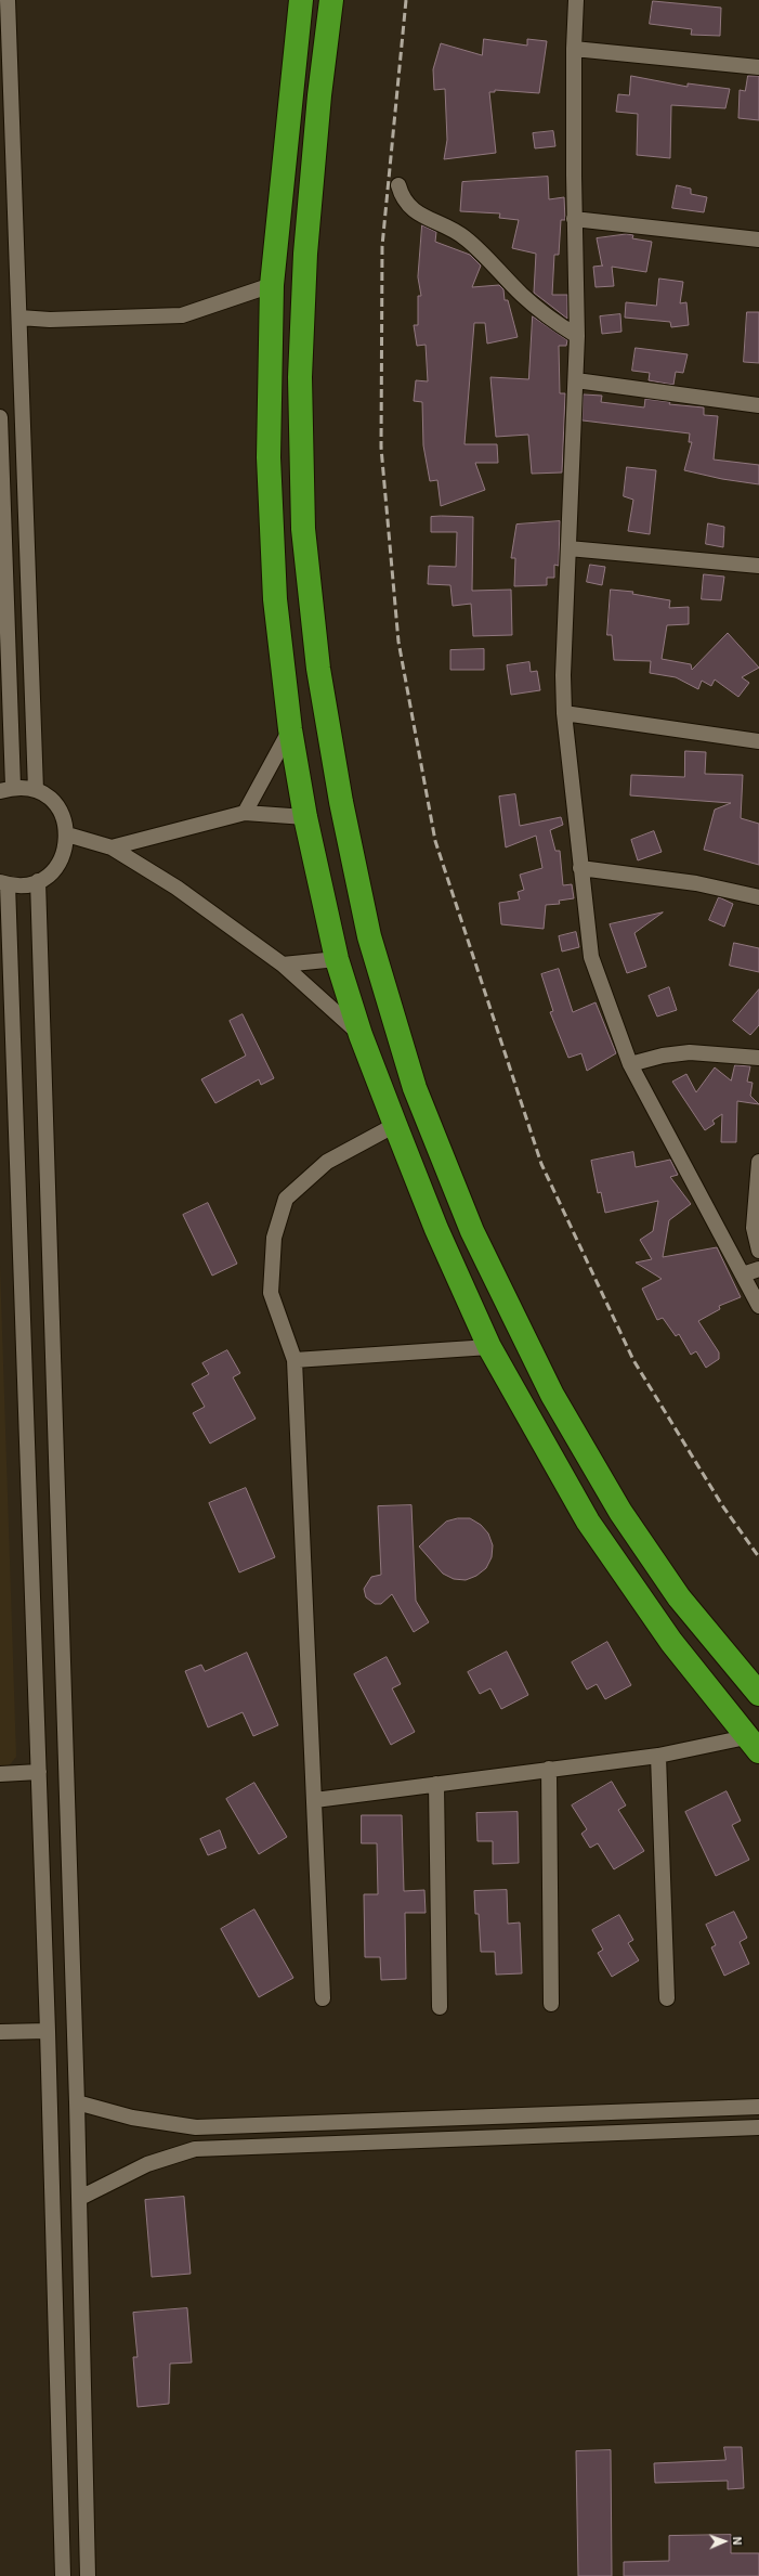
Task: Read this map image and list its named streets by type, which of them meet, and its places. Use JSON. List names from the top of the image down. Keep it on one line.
{"north":"right"}
